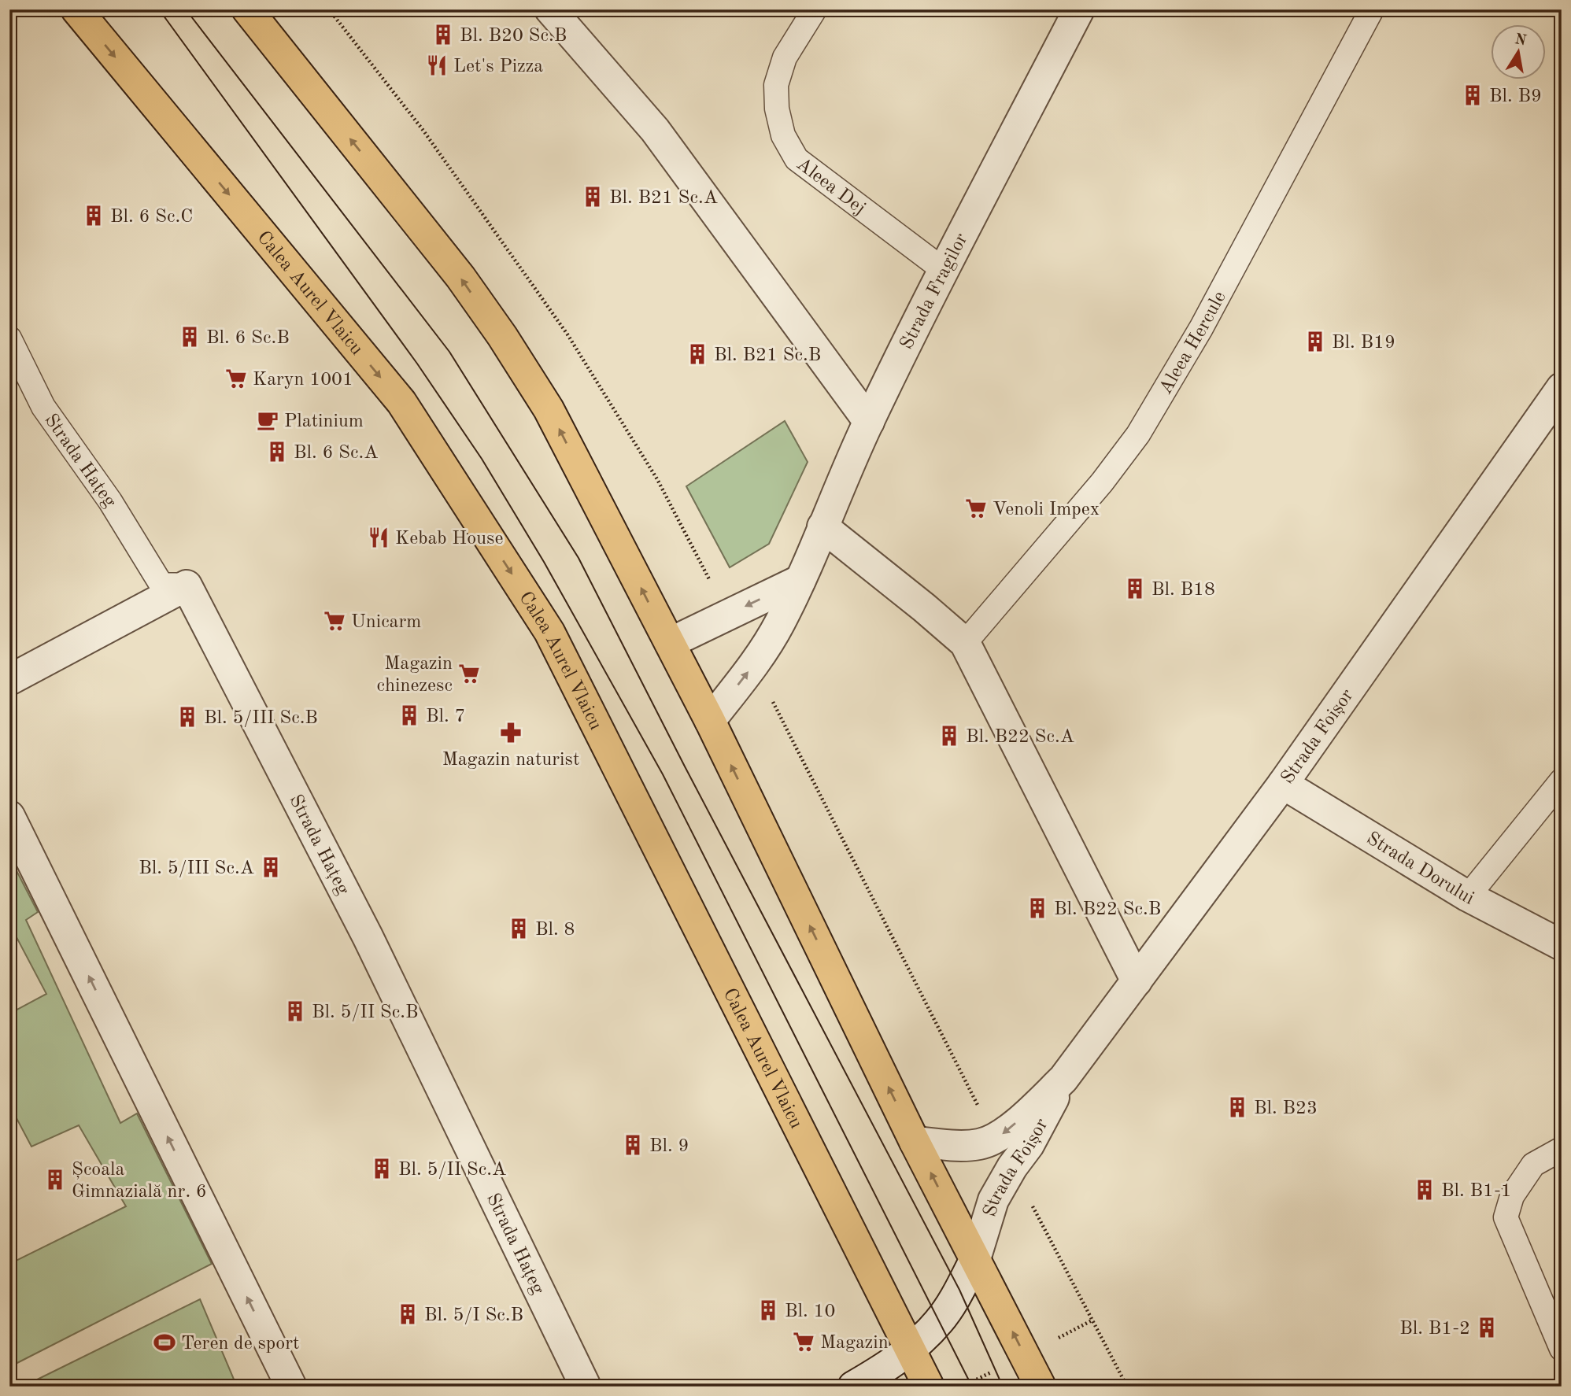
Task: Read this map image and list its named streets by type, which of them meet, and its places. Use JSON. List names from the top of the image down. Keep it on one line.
{"streets":{"main road":["Calea Aurel Vlaicu"],"street":["Strada Fragilor","Strada Hațeg","Strada Foișor","Strada Dorului"],"lane":["Aleea Dej","Aleea Hercule"]},"crossings":[["Aleea Dej","Strada Fragilor"],["Strada Foișor","Strada Dorului"]],"places":{"building":["Bl. B20 Sc.B","Bl. B9","Bl. B21 Sc.A","Bl. 6 Sc.C","Bl. 6 Sc.B","Bl. B19","Bl. B21 Sc.B","Bl. 6 Sc.A","Bl. B18","Bl. 7","Bl. 5/III Sc.B","Bl. B22 Sc.A","Bl. 5/III Sc.A","Bl. B22 Sc.B","Bl. 8","Bl. 5/II Sc.B","Bl. B23","Bl. 9","Bl. 5/II Sc.A","Școala Gimnazială nr. 6","Bl. B1-1","Bl. 10","Bl. 5/I Sc.B","Bl. B1-2"],"restaurant":["Let's Pizza","Kebab House"],"supermarket":["Karyn 1001","Venoli Impex","Unicarm","Magazin chinezesc","Magazin"],"cafe":["Platinium"],"pharmacy":["Magazin naturist"],"sports":["Teren de sport"]},"north":"top"}
